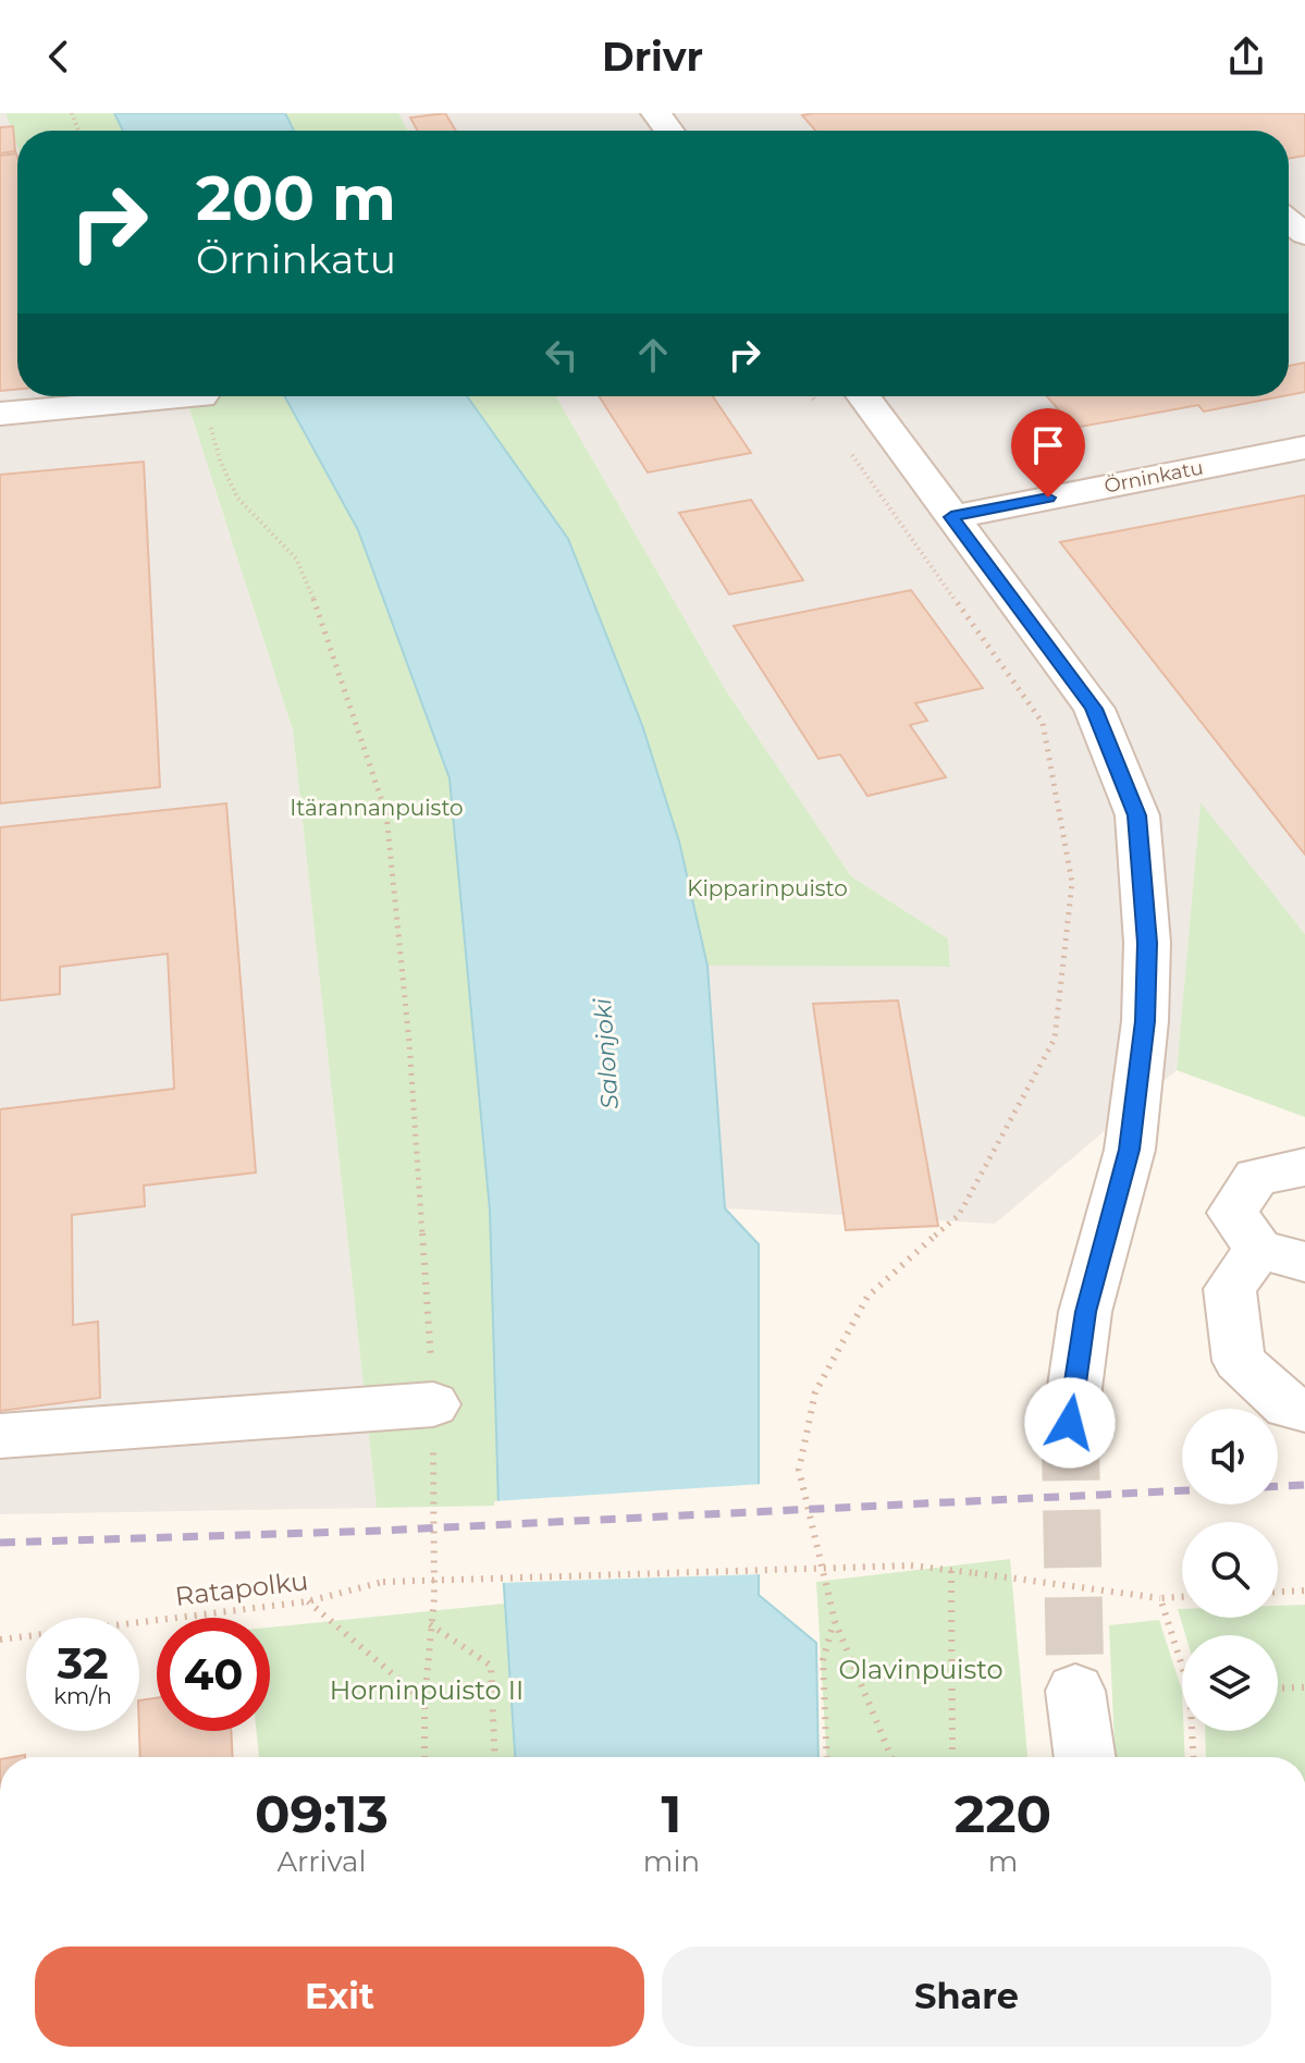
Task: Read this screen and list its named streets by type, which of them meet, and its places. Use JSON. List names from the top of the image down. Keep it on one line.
{"streets":{"street":["Örninkatu"],"path":["Ratapolku"]},"water":["Salonjoki"],"parks":["Itärannanpuisto","Kipparinpuisto","Olavinpuisto","Horninpuisto II"],"page":{"header":"Drivr","turn":["200 m","Örninkatu"],"speed":"32 km/h","limit":"40","eta":["09:13","Arrival","1","min","220","m"],"buttons":["Exit","Share"]}}
